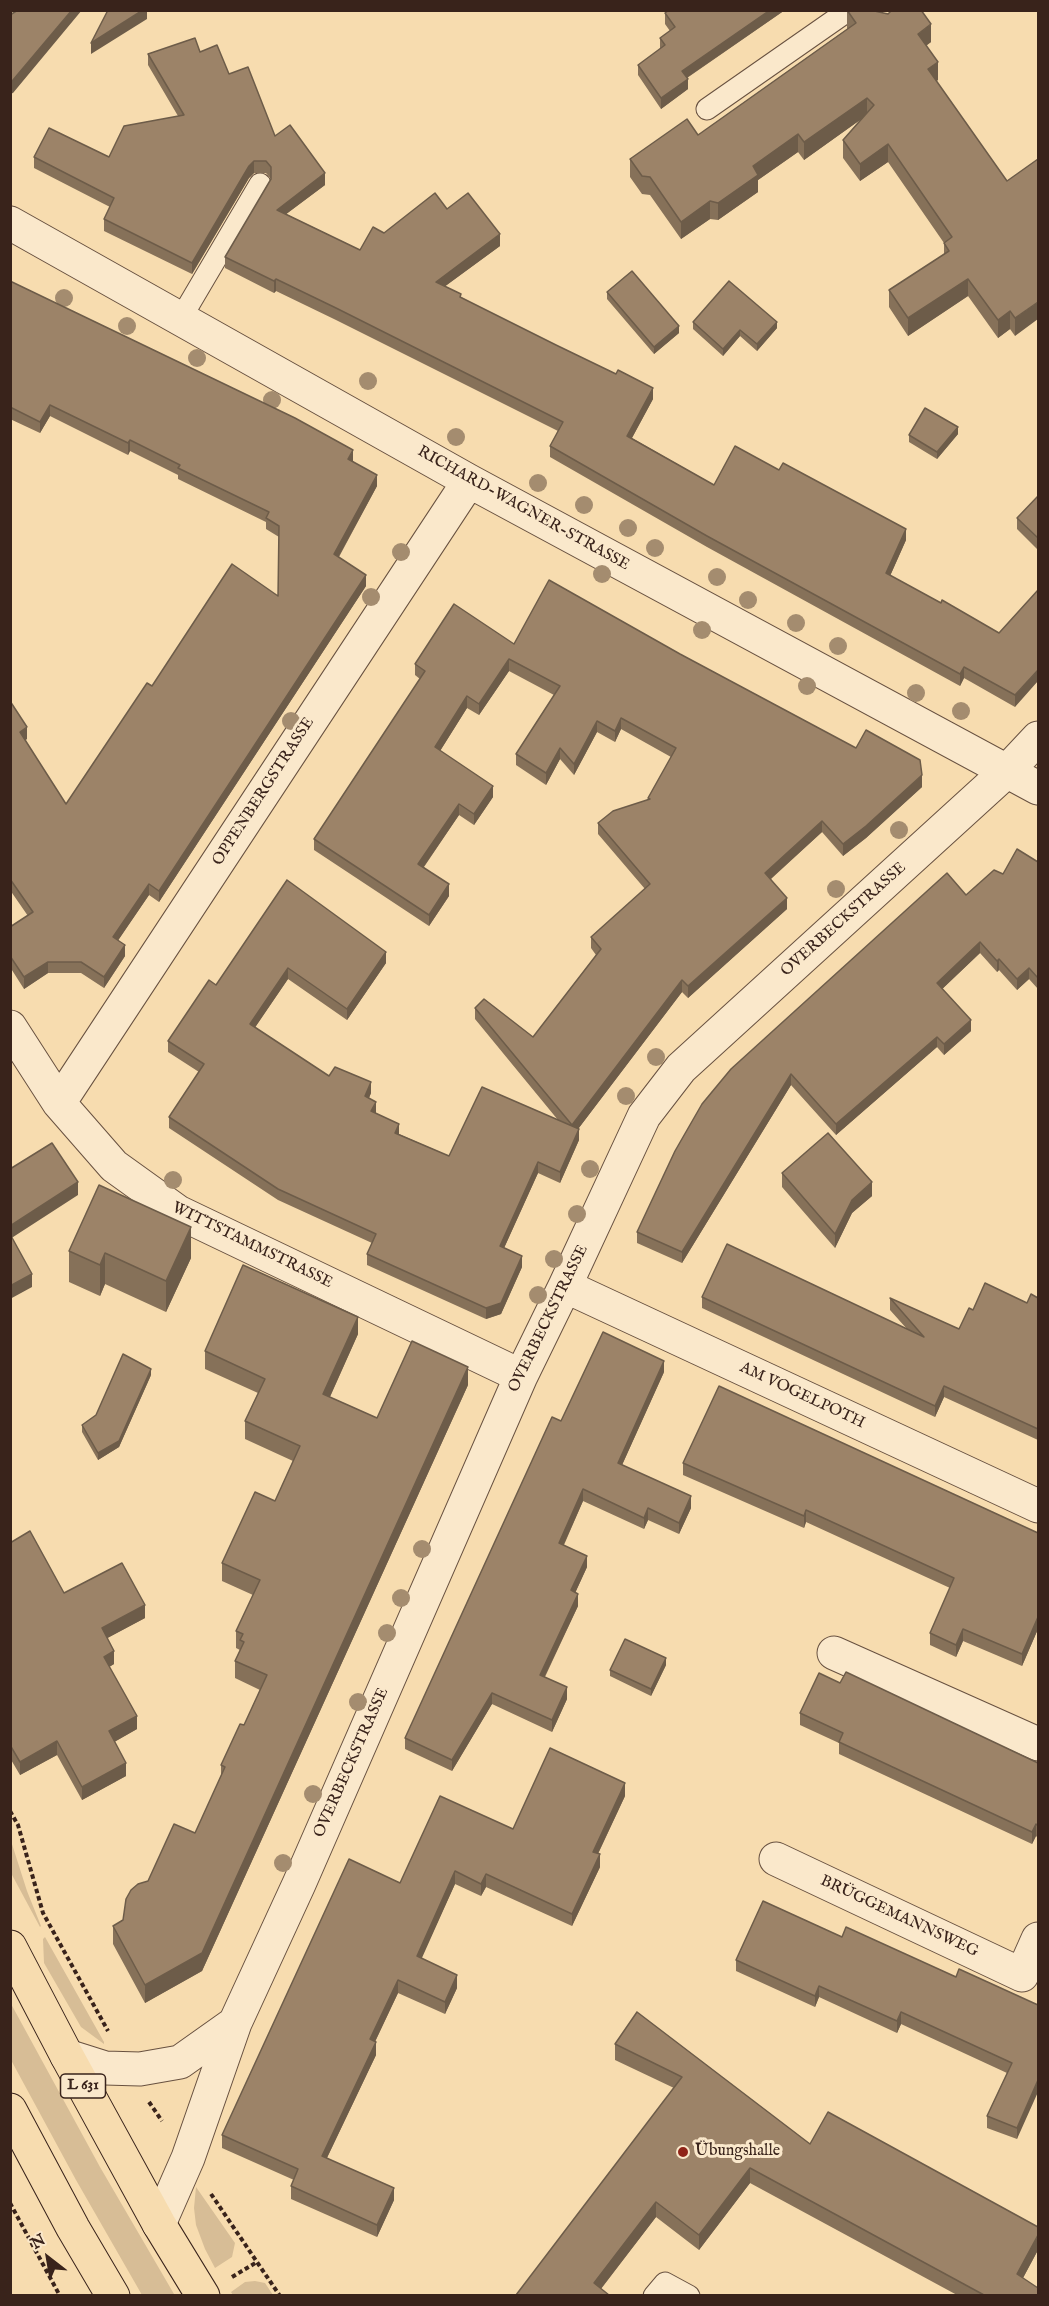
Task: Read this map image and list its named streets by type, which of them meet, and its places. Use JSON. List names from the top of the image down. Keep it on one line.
{"streets":{"main road":["L 631"],"street":["RICHARD-WAGNER-STRASSE","OPPENBERGSTRASSE","OVERBECKSTRASSE","WITTSTAMMSTRASSE","AM VOGELPOTH","BRÜGGEMANNSWEG"]},"crossings":[["RICHARD-WAGNER-STRASSE","OPPENBERGSTRASSE"],["RICHARD-WAGNER-STRASSE","OVERBECKSTRASSE"],["OPPENBERGSTRASSE","WITTSTAMMSTRASSE"],["OVERBECKSTRASSE","WITTSTAMMSTRASSE"],["OVERBECKSTRASSE","AM VOGELPOTH"],["OVERBECKSTRASSE","L 631"]],"places":["Übungshalle"],"north":"top left"}
